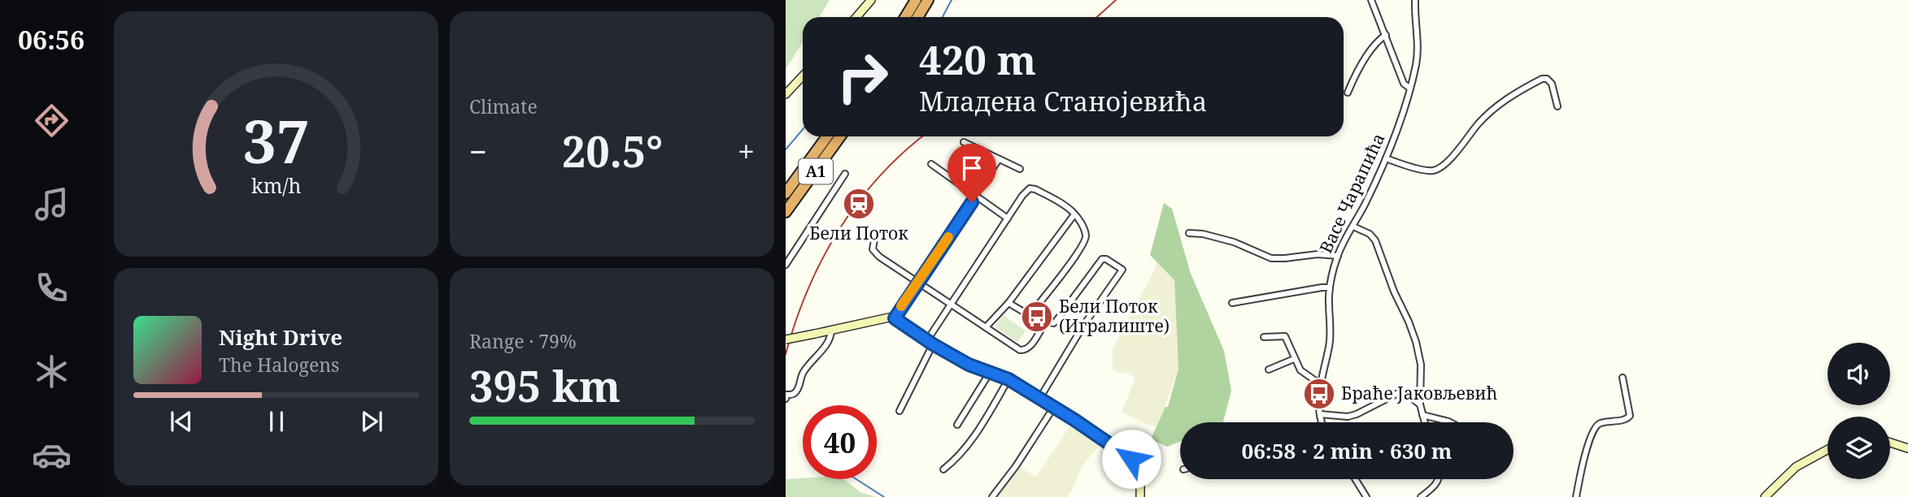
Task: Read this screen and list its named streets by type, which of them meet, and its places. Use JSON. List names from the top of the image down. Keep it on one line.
{"streets":{"highway":["A1"],"street":["Васе Чарапића"]},"places":{"station":["Бели Поток"],"bus stop":["Бели Поток (Игралиште)","Браће Јаковљевић"]},"page":{"tabs":"06:56","tile":["Climate",["Range · 79%","395 km"]],"turn":["420 m","Младена Станојевића"],"heat":["−","20.5°","+"],"song":["Night Drive","The Halogens"],"limit":"40","trip":"06:58 · 2 min · 630 m","gauge":["37","km/h"]}}
